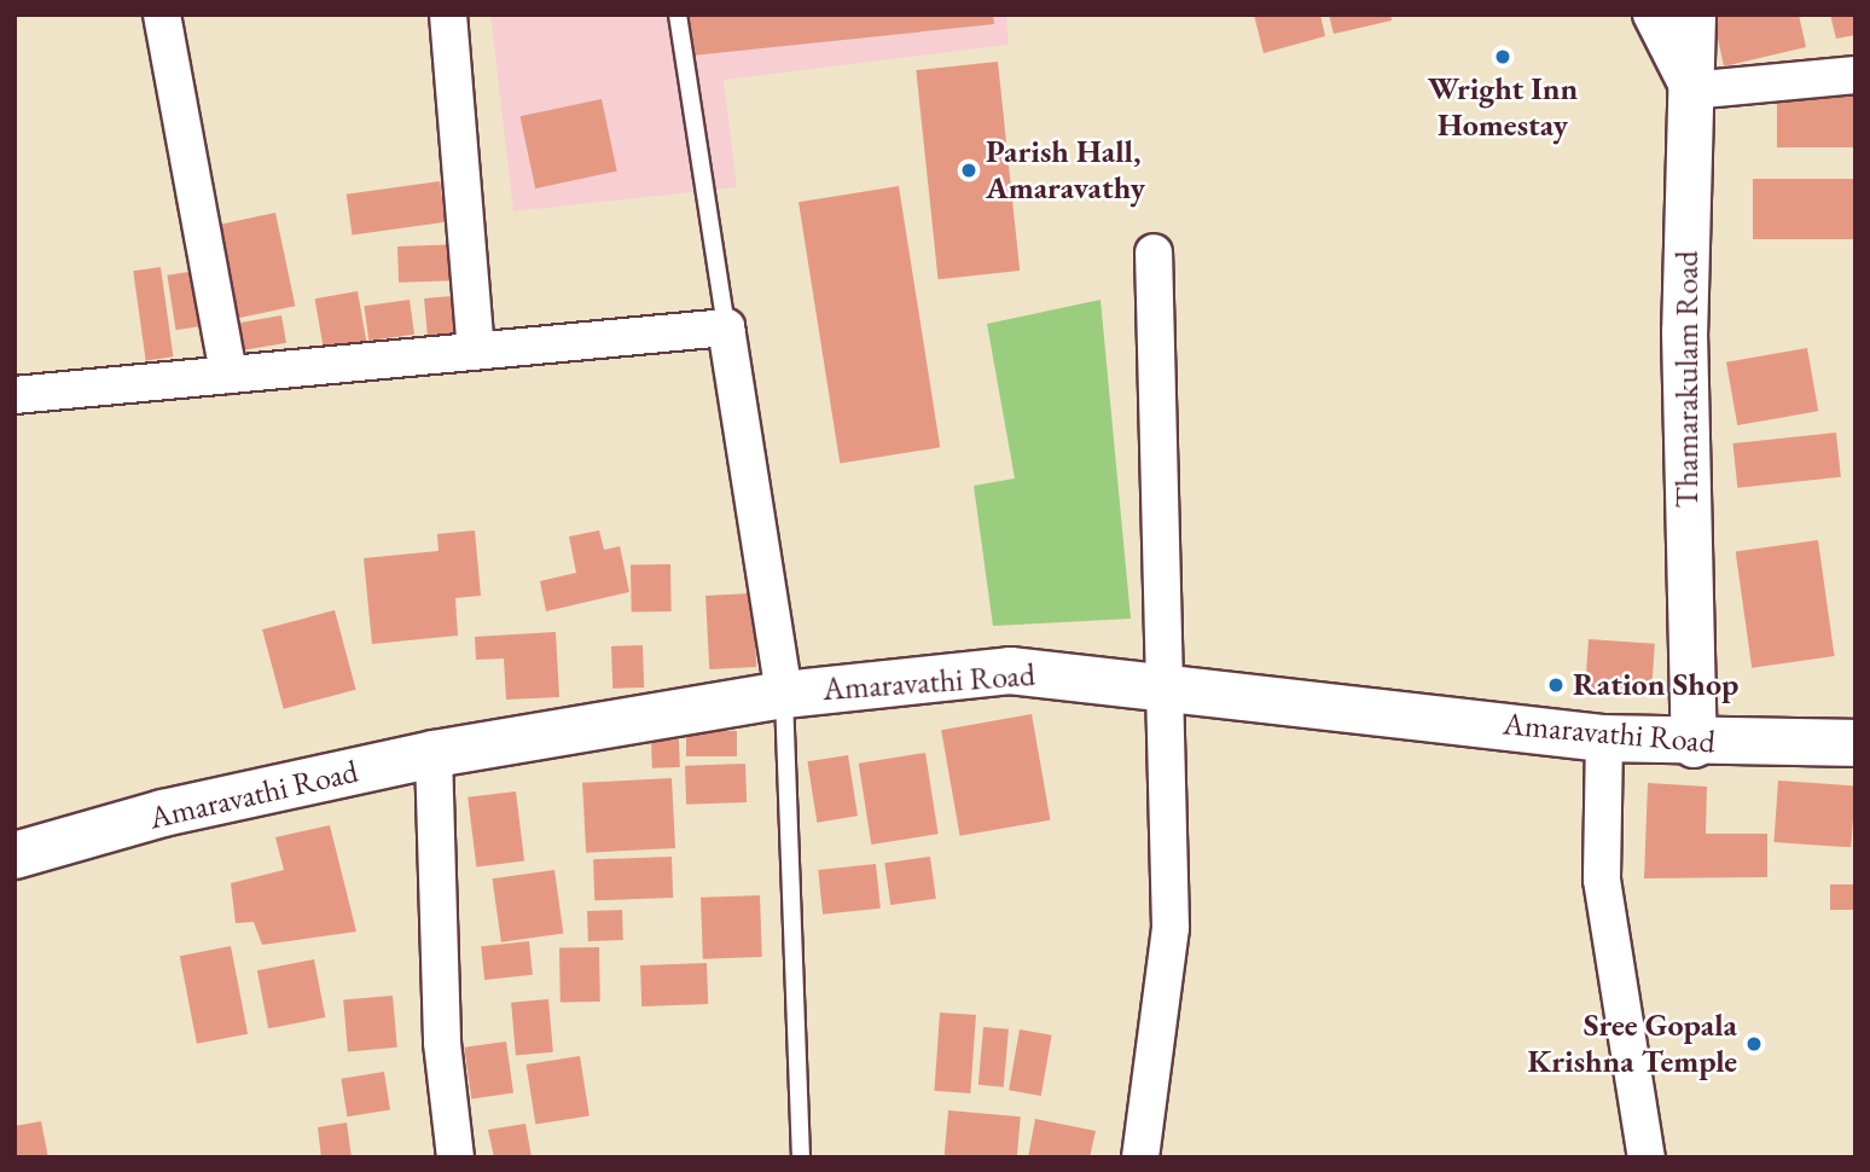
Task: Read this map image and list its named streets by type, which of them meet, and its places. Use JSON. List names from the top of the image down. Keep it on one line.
{"streets":{"main road":["Amaravathi Road"],"street":["Thamarakulam Road"]},"crossings":[["Thamarakulam Road","Amaravathi Road"]],"places":["Wright Inn Homestay","Parish Hall, Amaravathy","Ration Shop","Sree Gopala Krishna Temple"]}
